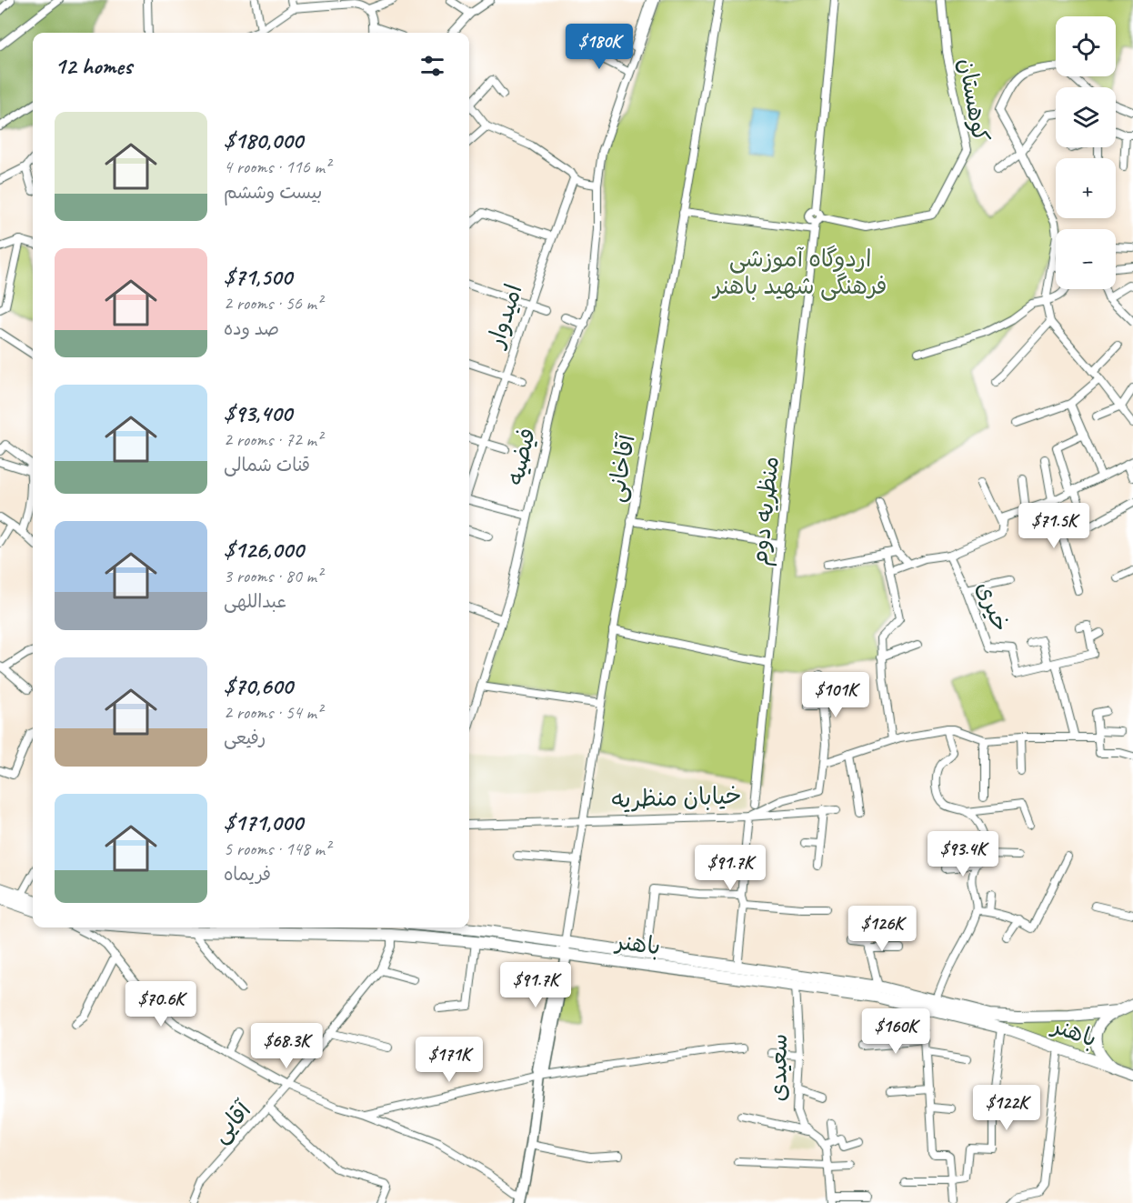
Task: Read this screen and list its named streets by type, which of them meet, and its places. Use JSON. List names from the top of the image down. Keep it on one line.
{"streets":{"main road":["باهنر"],"street":["کوهستان","امیدوار","فیضیه","آقاخانی","منظریه دوم","خیری","خیابان منظریه","سعیدی","آقایی"]},"crossings":[["کوهستان","منظریه دوم"],["آقاخانی","خیابان منظریه"],["آقاخانی","باهنر"],["باهنر","سعیدی"],["باهنر","آقایی"]],"parks":["اردوگاه آموزشی فرهنگی شهید باهنر"],"page":{"map_buttons":["+","−"],"price":["$180K","$71.5K","$101K","$93.4K","$91.7K","$126K","$91.7K","$70.6K","$160K","$68.3K","$171K","$122K"],"heading":"12 homes","list":[{"name":"$180,000","note":"4 rooms · 116 m² · بیست وششم"},{"name":"$71,500","note":"2 rooms · 56 m² · صد وده"},{"name":"$93,400","note":"2 rooms · 72 m² · قنات شمالى"},{"name":"$126,000","note":"3 rooms · 80 m² · عبداللهی"},{"name":"$70,600","note":"2 rooms · 54 m² · رفیعی"},{"name":"$171,000","note":"5 rooms · 148 m² · فریماه"}]}}
